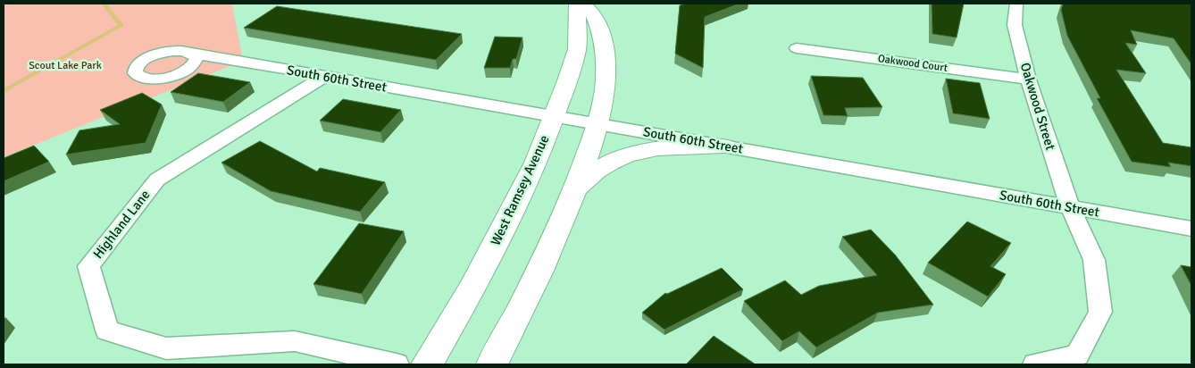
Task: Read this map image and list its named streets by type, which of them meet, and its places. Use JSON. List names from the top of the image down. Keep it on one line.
{"streets":{"street":["Oakwood Court","South 60th Street","Oakwood Street","West Ramsey Avenue","Highland Lane"]},"crossings":[["Oakwood Court","Oakwood Street"],["South 60th Street","Oakwood Street"],["South 60th Street","West Ramsey Avenue"],["South 60th Street","Highland Lane"]],"parks":["Scout Lake Park"]}
